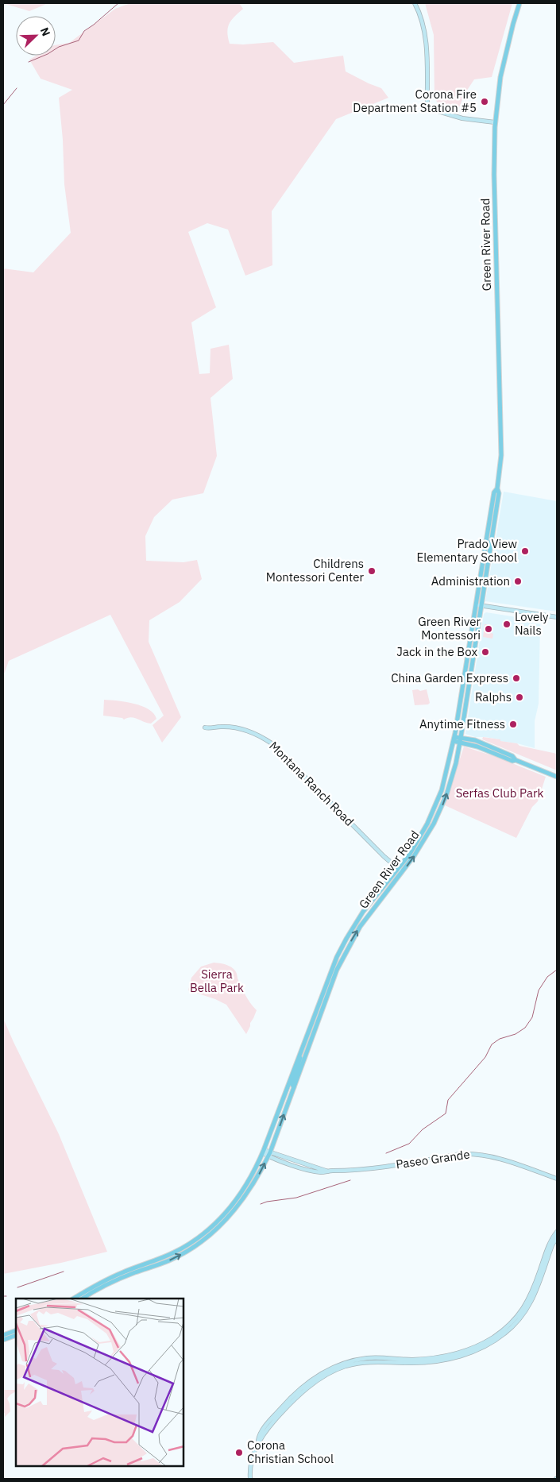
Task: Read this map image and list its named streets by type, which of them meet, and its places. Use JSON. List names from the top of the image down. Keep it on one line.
{"streets":{"main road":["Green River Road","Montana Ranch Road","Paseo Grande"]},"crossings":[["Green River Road","Montana Ranch Road"],["Green River Road","Paseo Grande"]],"parks":["Serfas Club Park","Sierra Bella Park"],"places":["Corona Fire Department Station #5","Prado View Elementary School","Childrens Montessori Center","Administration","Lovely Nails","Green River Montessori","Jack in the Box","China Garden Express","Ralphs","Anytime Fitness","Corona Christian School"],"north":"top right"}
